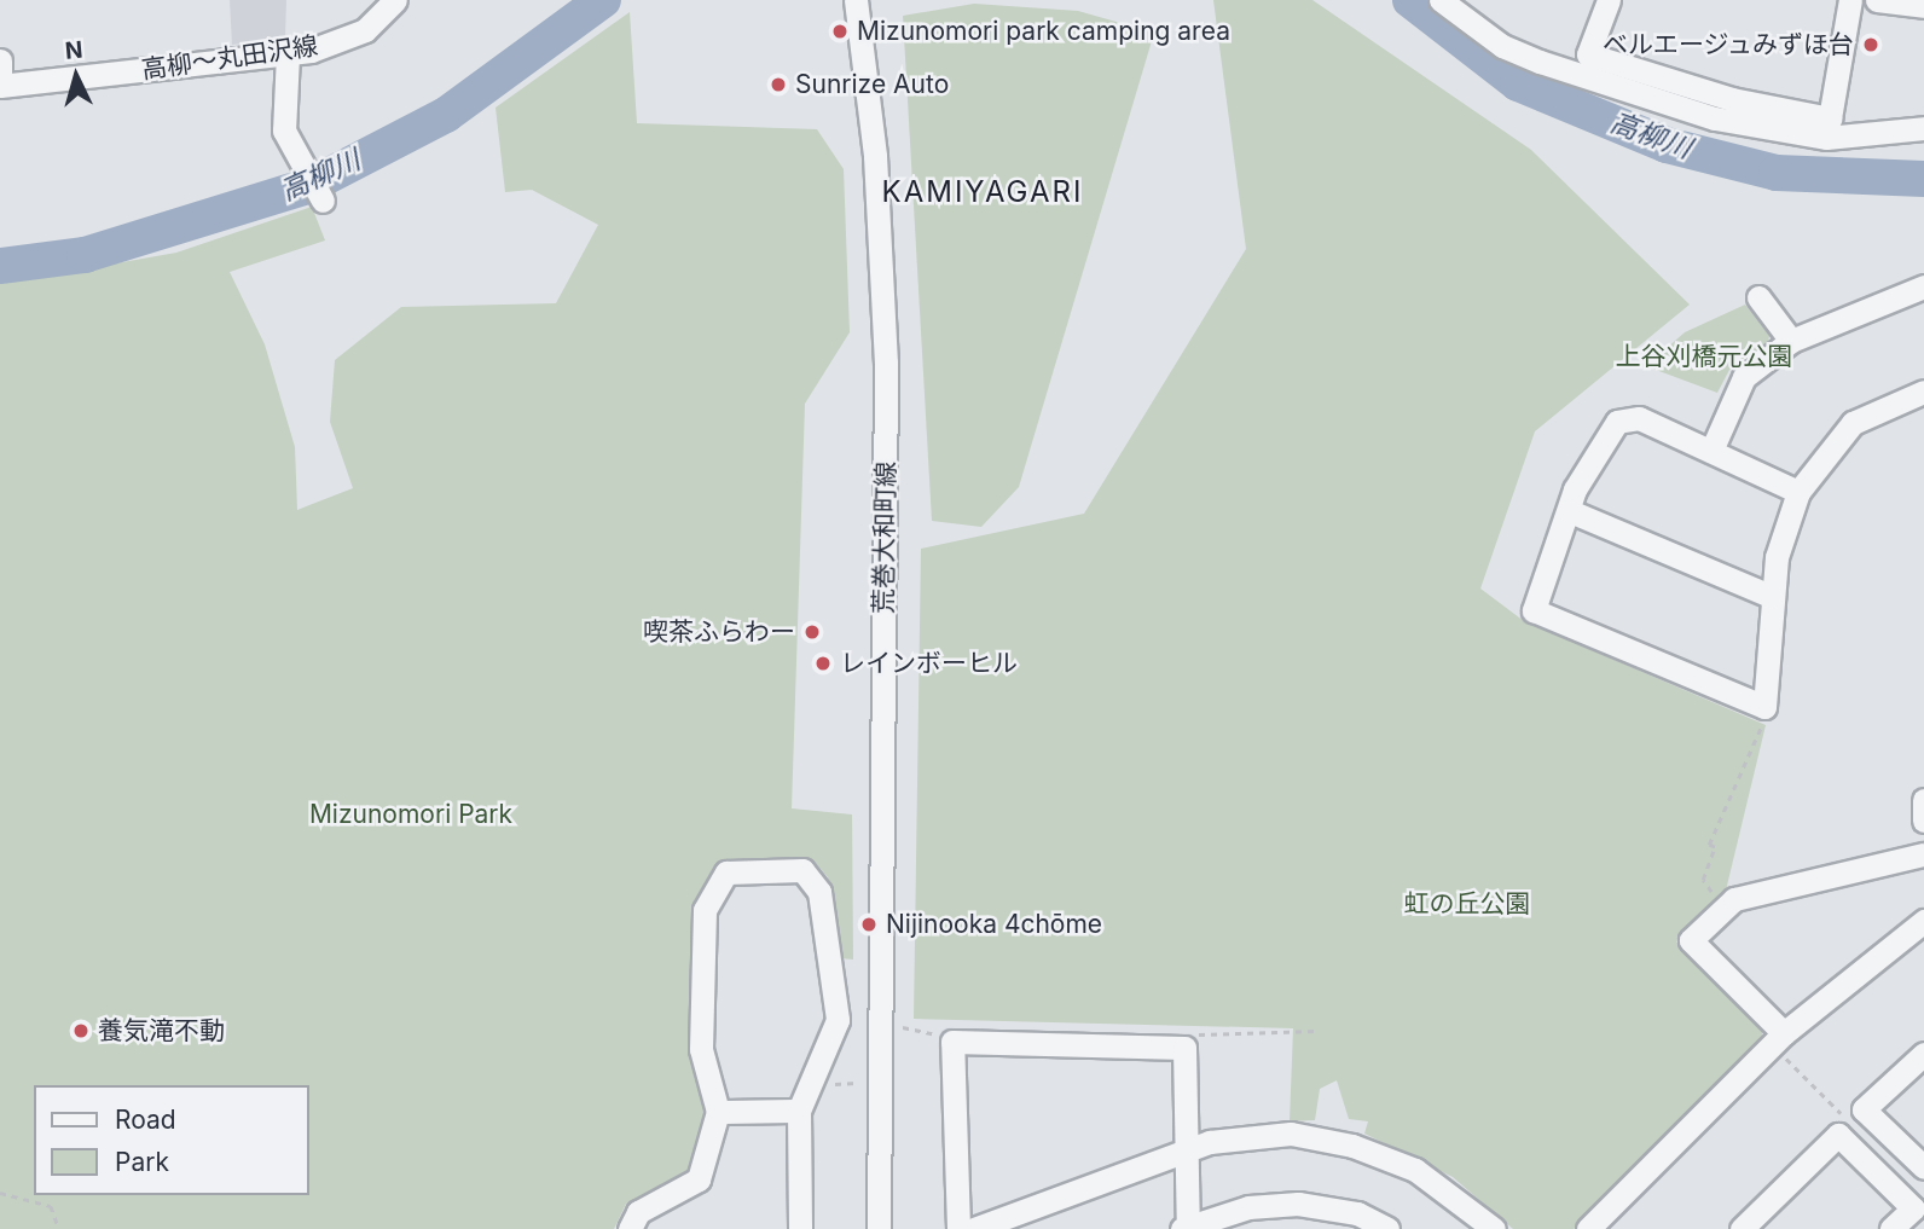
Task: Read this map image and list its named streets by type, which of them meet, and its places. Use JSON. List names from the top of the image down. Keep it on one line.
{"streets":{"street":["高柳～丸田沢線","荒巻大和町線"]},"districts":["KAMIYAGARI"],"water":["高柳川"],"parks":["上谷刈橋元公園","Mizunomori Park","虹の丘公園"],"places":["Mizunomori park camping area","ベルエージュみずほ台","Sunrize Auto","喫茶ふらわー","レインボーヒル","Nijinooka 4chōme","養気滝不動"],"legend":["Road","Park"],"north":"top"}
